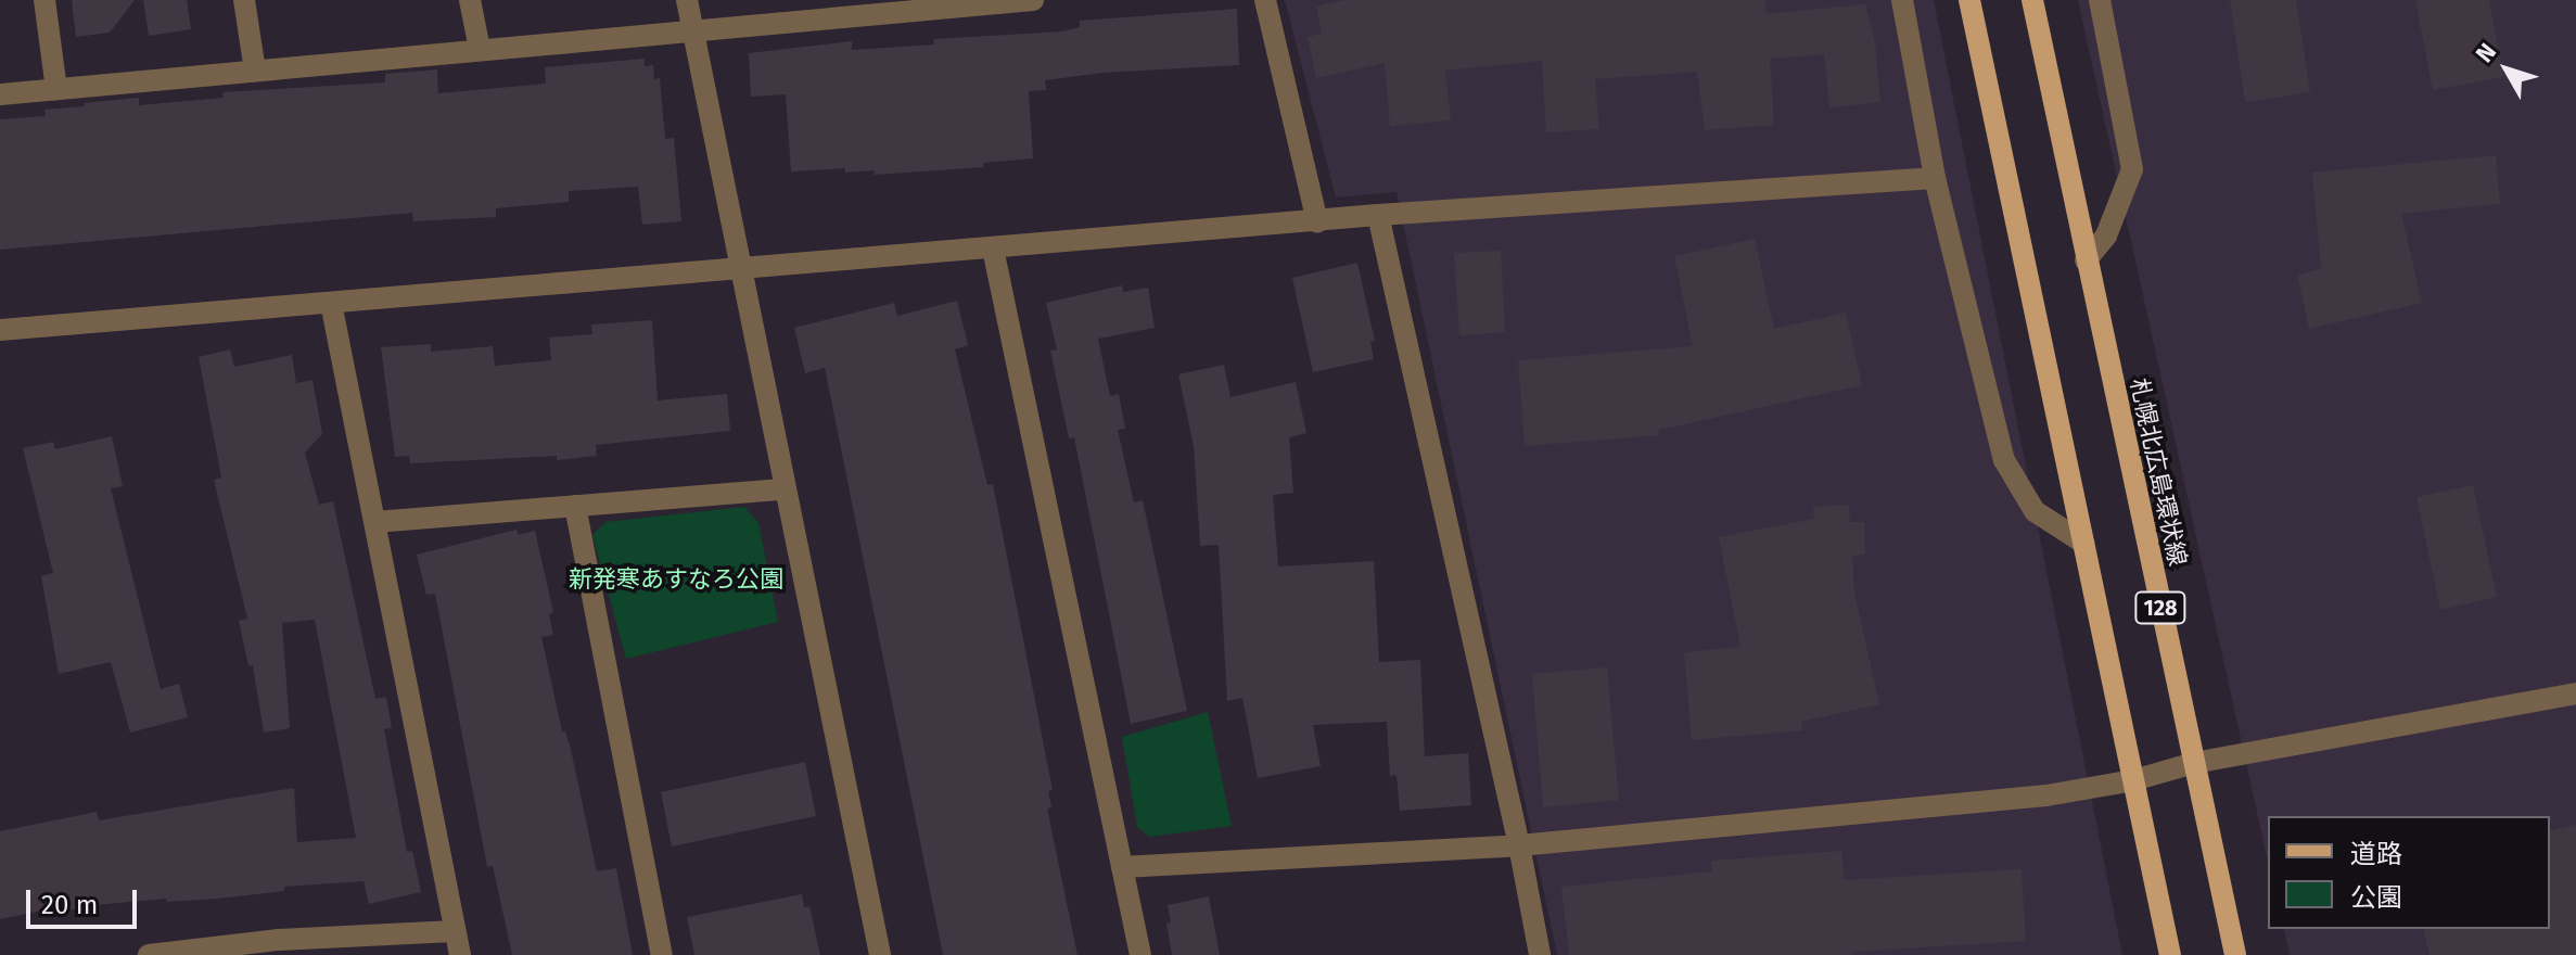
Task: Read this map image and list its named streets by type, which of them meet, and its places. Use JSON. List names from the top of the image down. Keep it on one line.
{"streets":{"main road":["札幌北広島環状線","128"]},"parks":["新発寒あすなろ公園"],"legend":["道路","公園"],"scale_bar":"20 m","north":"top left"}
